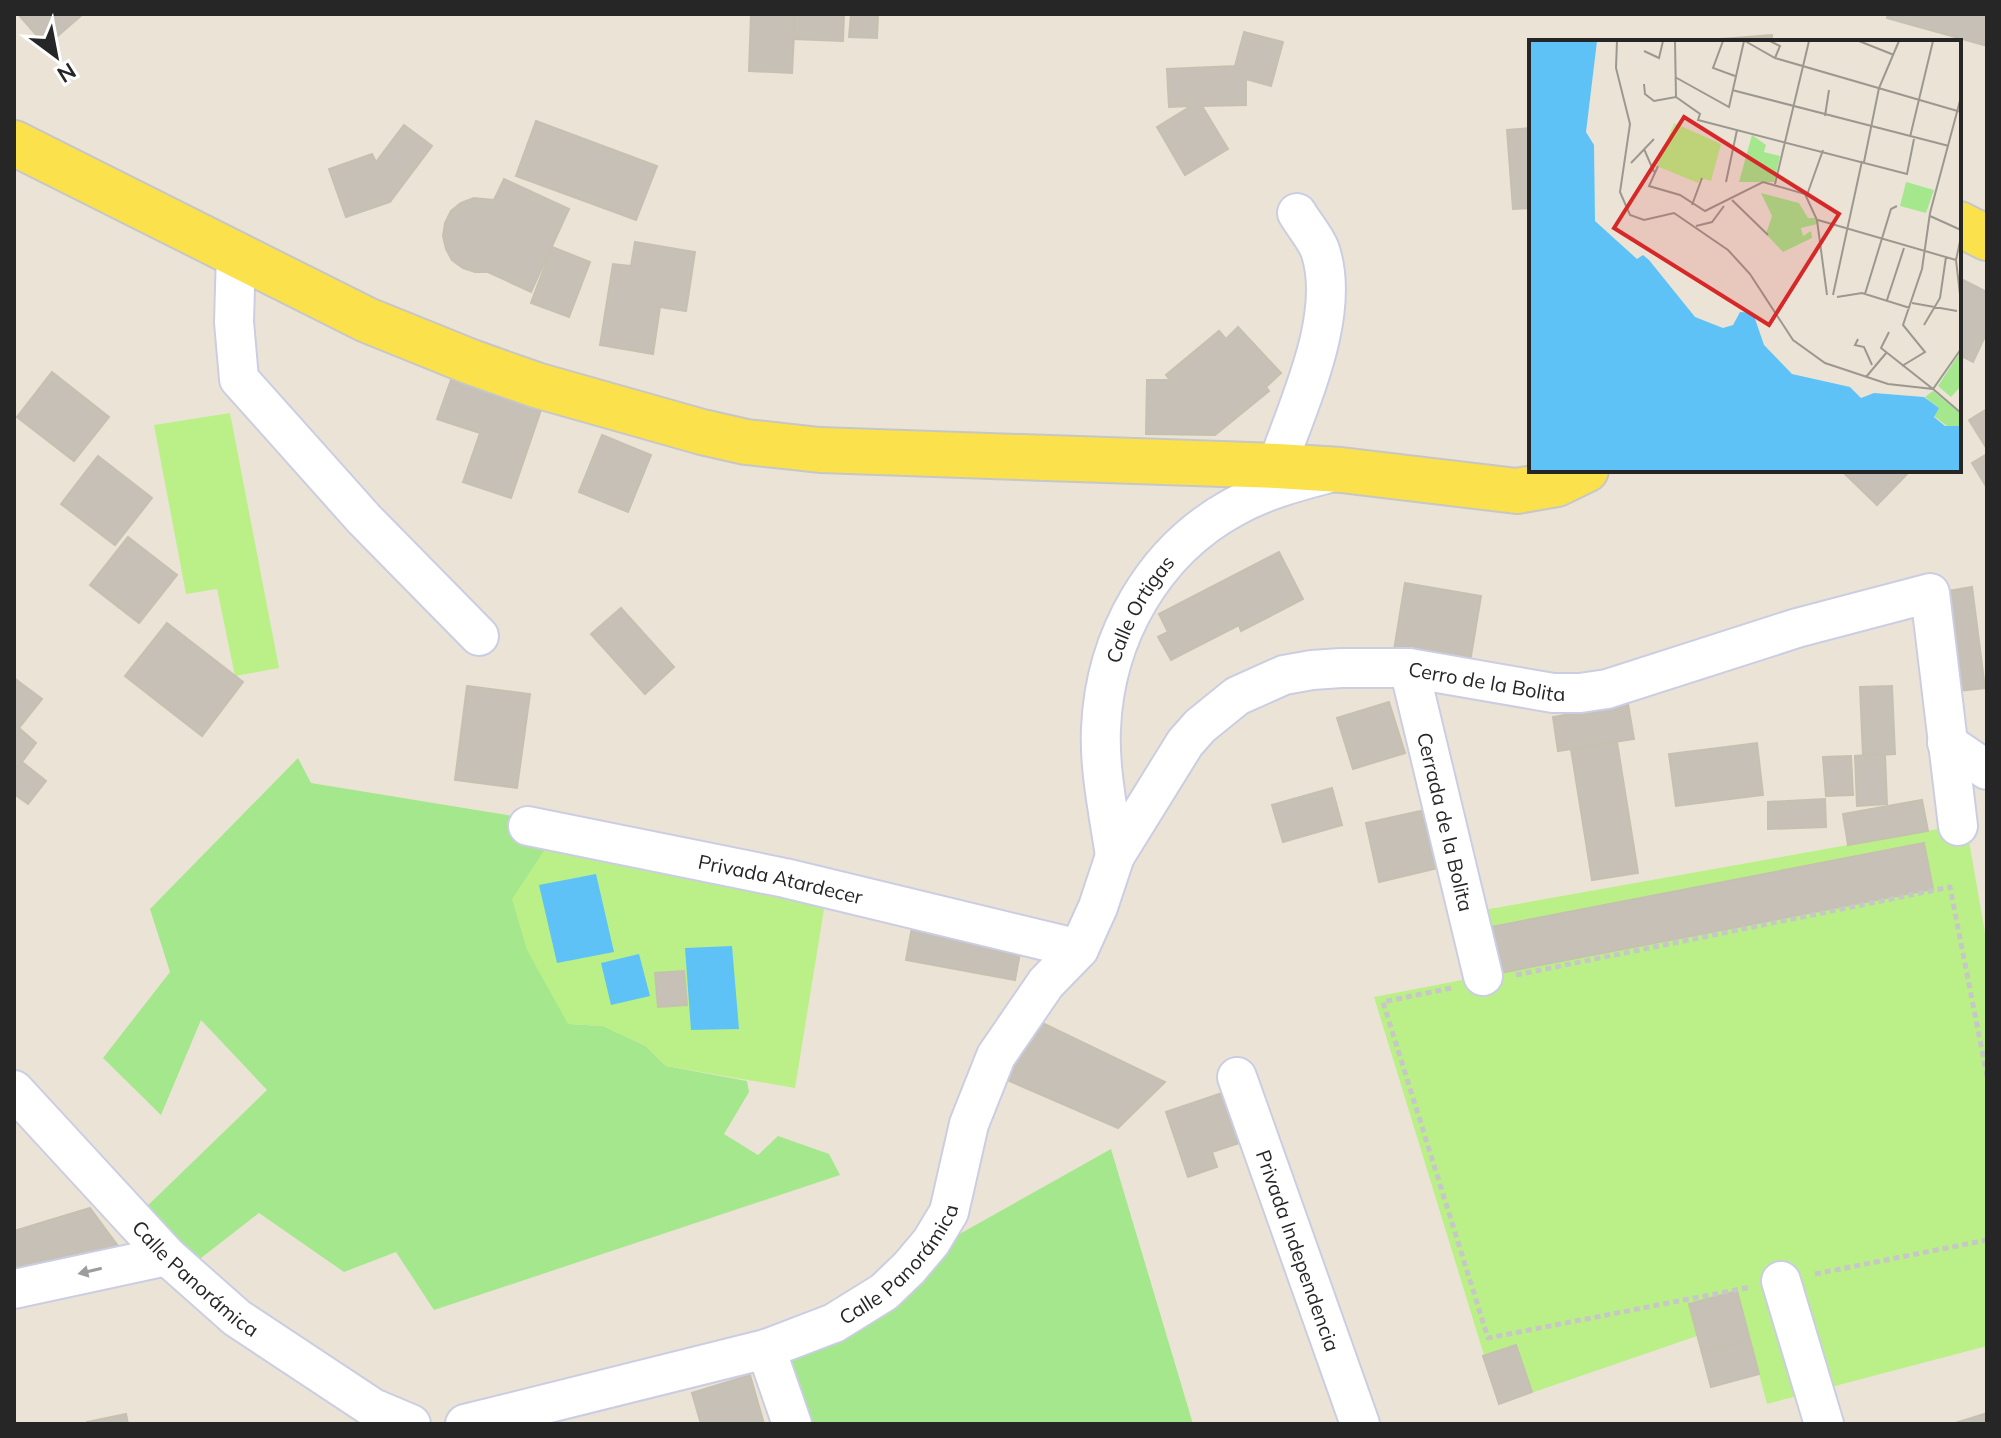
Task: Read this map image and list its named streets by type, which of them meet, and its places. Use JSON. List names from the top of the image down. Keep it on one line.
{"streets":{"street":["Calle Ortigas","Cerro de la Bolita","Cerrada de la Bolita","Privada Atardecer","Privada Independencia","Calle Panorámica"]},"crossings":[["Calle Ortigas","Cerro de la Bolita"],["Calle Ortigas","Calle Panorámica"],["Cerro de la Bolita","Cerrada de la Bolita"],["Cerro de la Bolita","Calle Panorámica"],["Privada Atardecer","Calle Panorámica"]],"north":"bottom right"}
